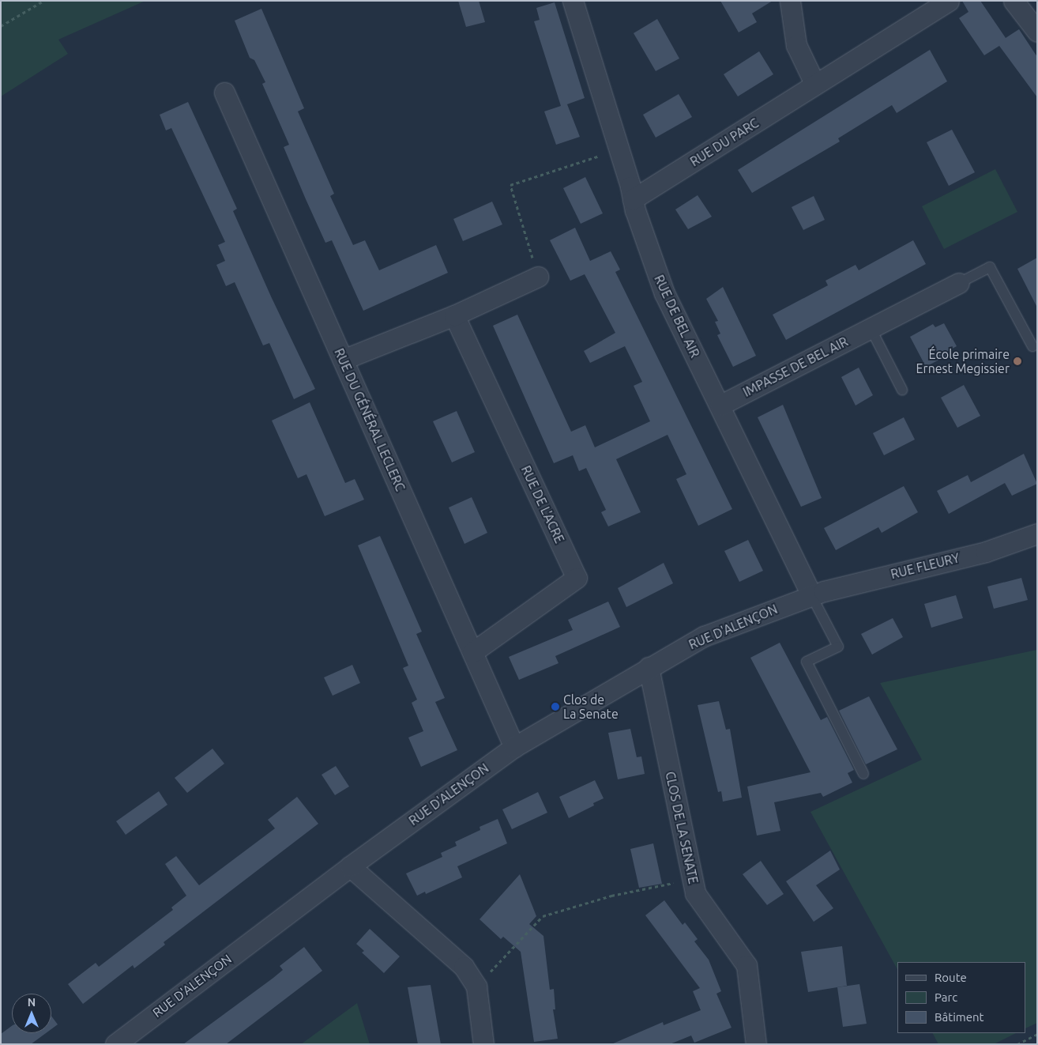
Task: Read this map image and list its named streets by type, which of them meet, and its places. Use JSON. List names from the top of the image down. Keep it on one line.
{"streets":{"street":["RUE DU PARC","RUE DE BEL AIR","IMPASSE DE BEL AIR","RUE DU GÉNÉRAL LECLERC","RUE DE L'ACRE","RUE FLEURY","RUE D'ALENÇON","CLOS DE LA SENATE"]},"crossings":[["RUE DU PARC","RUE DE BEL AIR"],["RUE DE BEL AIR","IMPASSE DE BEL AIR"],["RUE DE BEL AIR","RUE FLEURY"],["RUE DE BEL AIR","RUE D'ALENÇON"],["RUE DU GÉNÉRAL LECLERC","RUE DE L'ACRE"],["RUE DU GÉNÉRAL LECLERC","RUE D'ALENÇON"],["RUE FLEURY","RUE D'ALENÇON"],["RUE D'ALENÇON","CLOS DE LA SENATE"]],"places":["École primaire Ernest Megissier","Clos de La Senate"],"legend":["Route","Parc","Bâtiment"],"north":"top"}
